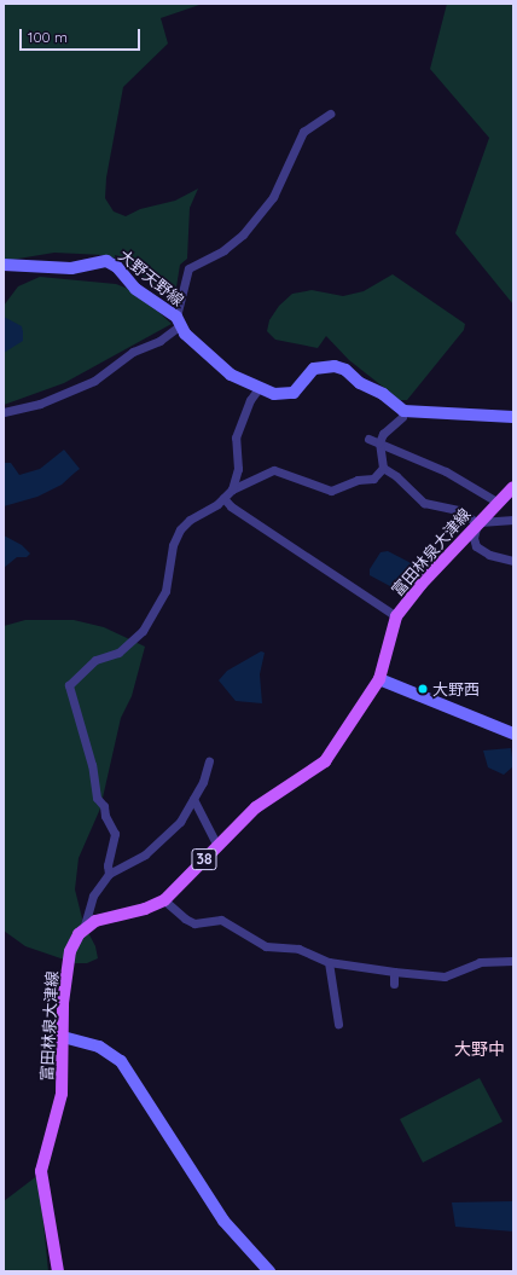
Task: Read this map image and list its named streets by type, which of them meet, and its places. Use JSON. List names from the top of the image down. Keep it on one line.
{"streets":{"main road":["大野天野線","富田林泉大津線","38"]},"districts":["大野中"],"places":["大野西"],"scale_bar":"100 m"}
